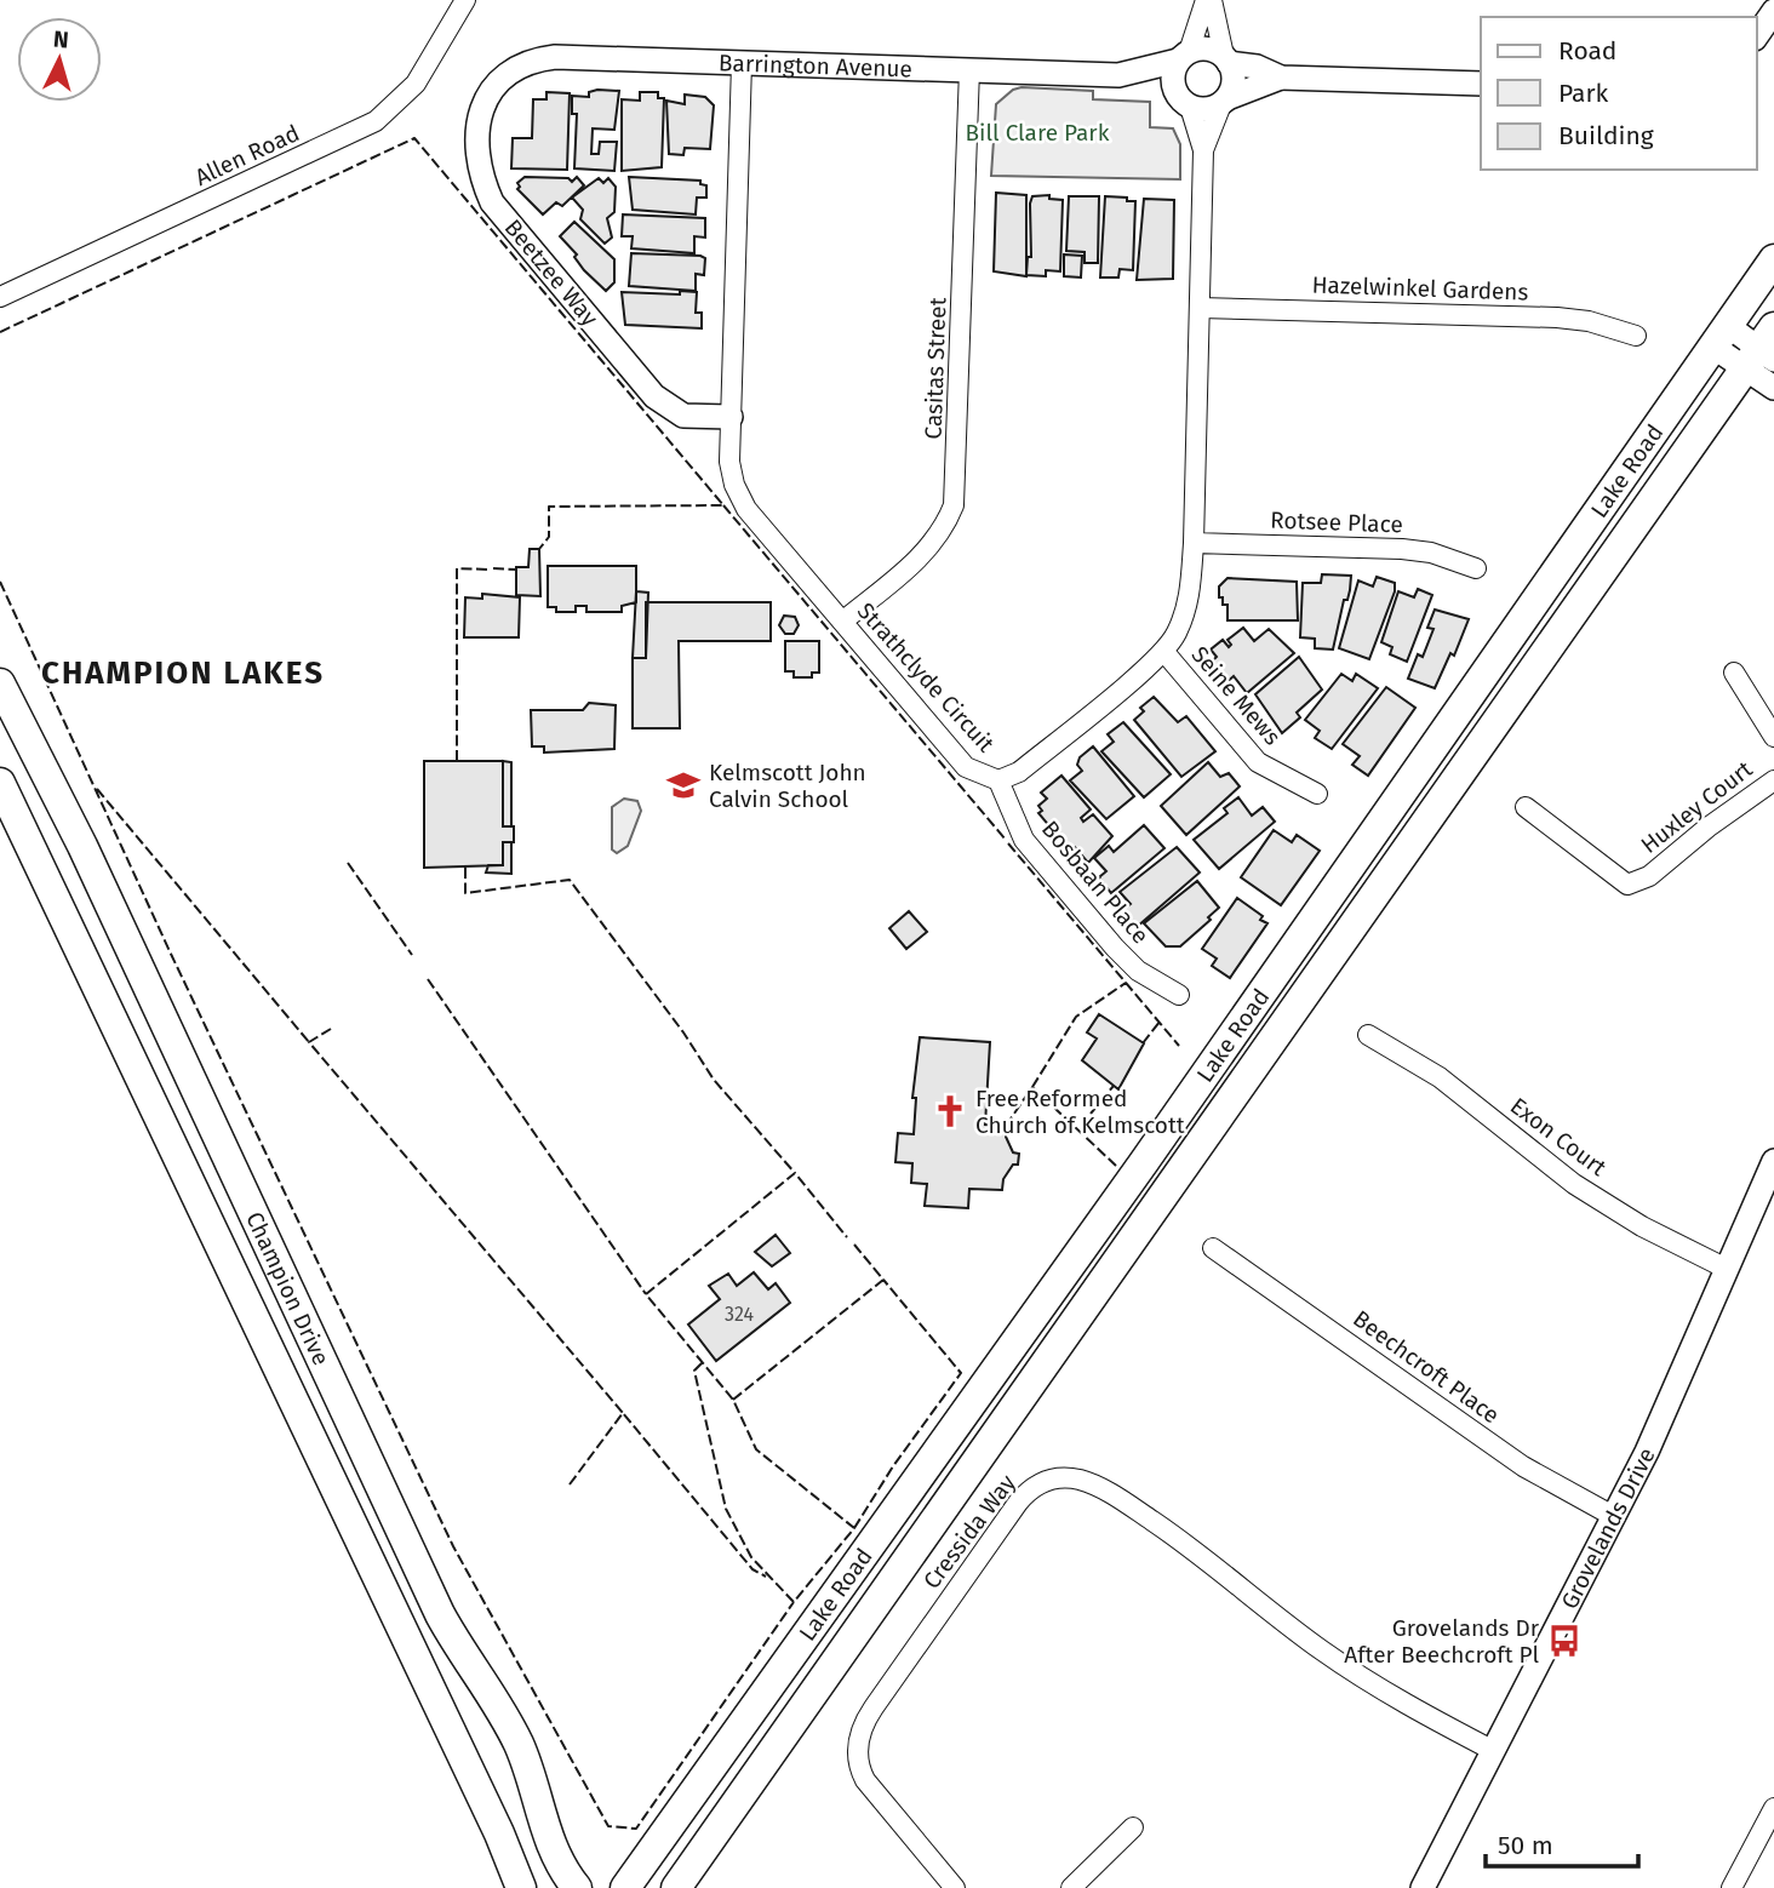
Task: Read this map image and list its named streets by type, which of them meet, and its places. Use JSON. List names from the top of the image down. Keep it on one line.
{"streets":{"main road":["Lake Road","Champion Drive"],"street":["Barrington Avenue","Allen Road","Beetzee Way","Hazelwinkel Gardens","Casitas Street","Rotsee Place","Strathclyde Circuit","Seine Mews","Huxley Court","Bosbaan Place","Exon Court","Beechcroft Place","Grovelands Drive","Cressida Way"]},"crossings":[["Barrington Avenue","Beetzee Way"],["Barrington Avenue","Casitas Street"],["Barrington Avenue","Strathclyde Circuit"],["Beetzee Way","Strathclyde Circuit"],["Hazelwinkel Gardens","Strathclyde Circuit"],["Casitas Street","Strathclyde Circuit"],["Rotsee Place","Strathclyde Circuit"],["Strathclyde Circuit","Seine Mews"],["Strathclyde Circuit","Bosbaan Place"],["Exon Court","Grovelands Drive"],["Beechcroft Place","Grovelands Drive"],["Grovelands Drive","Cressida Way"]],"districts":["CHAMPION LAKES"],"parks":["Bill Clare Park"],"places":{"school or university":["Kelmscott John Calvin School"],"church":["Free Reformed Church of Kelmscott"],"bus stop":["Grovelands Dr After Beechcroft Pl"]},"house_numbers":["324"],"legend":["Road","Park","Building"],"scale_bar":"50 m","north":"top"}
